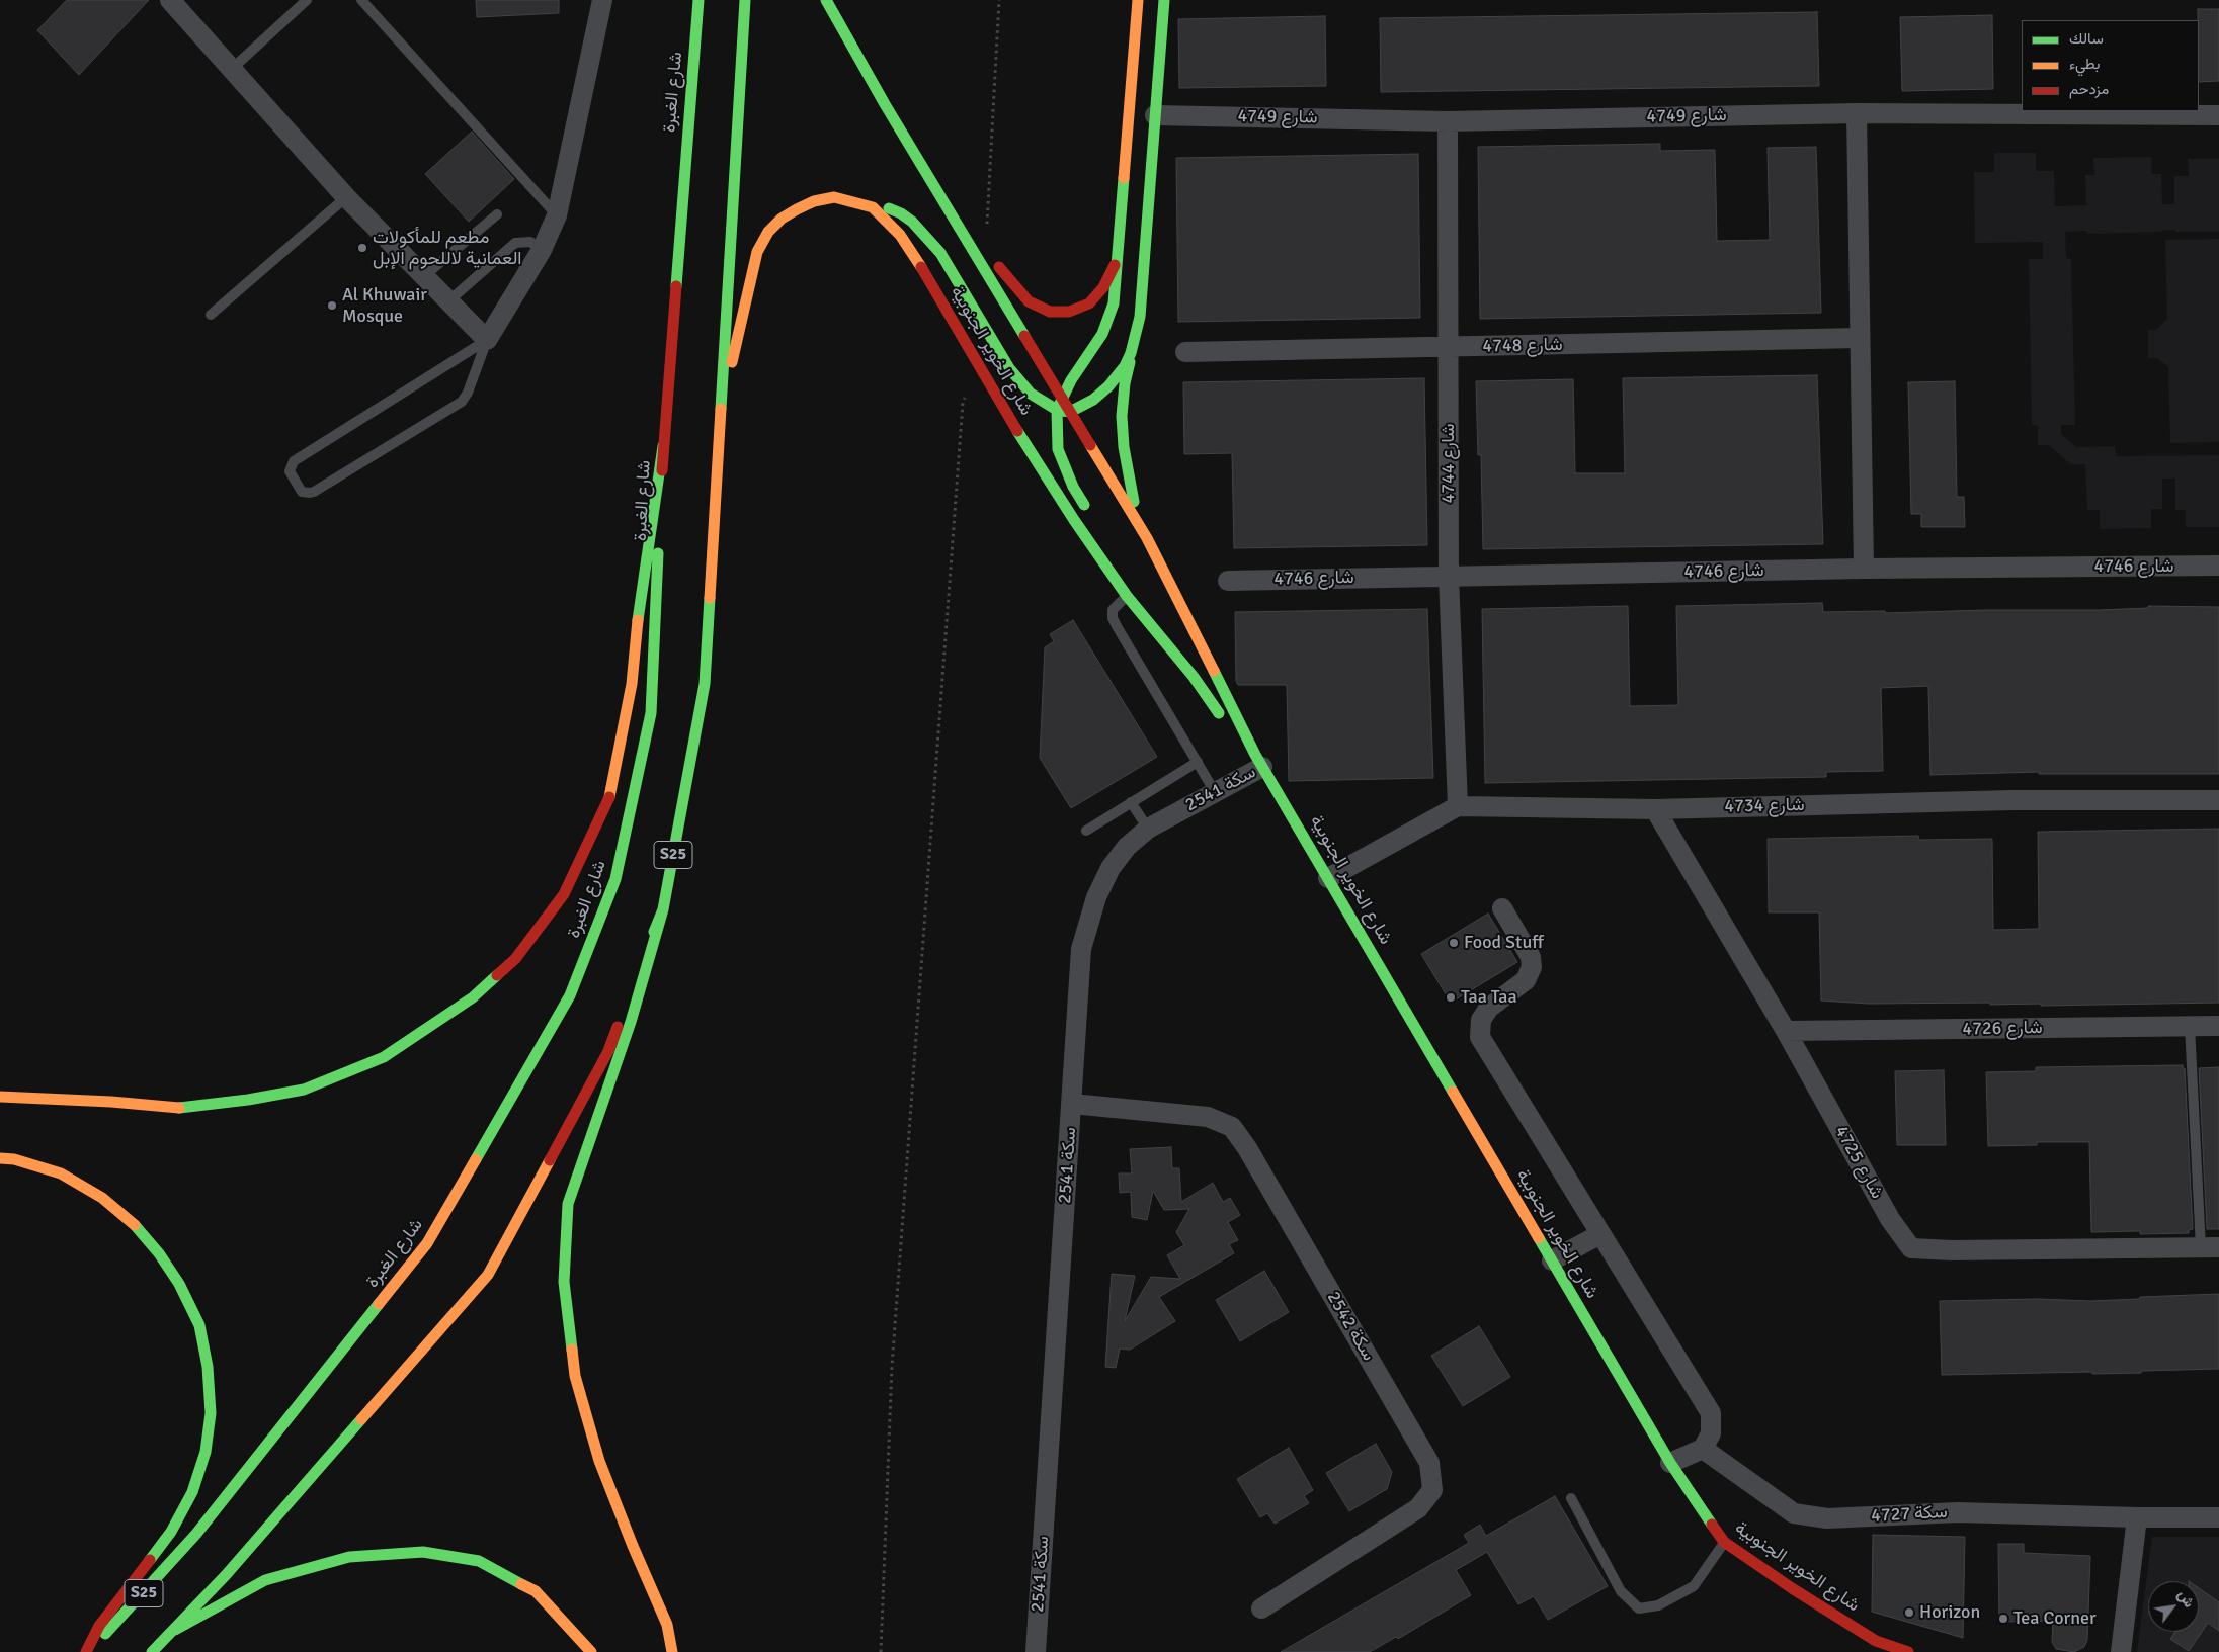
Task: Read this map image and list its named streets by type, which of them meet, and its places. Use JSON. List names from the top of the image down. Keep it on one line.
{"streets":{"main road":["شارع الغبرة","شارع الخوير الجنوبية","S25"],"street":["4749 شارع","4748 شارع","4744 شارع","4746 شارع","سكة 2541","4734 شارع","4726 شارع","4725 شارع","سكة 2542","سكة 4727"]},"crossings":[["4749 شارع","4744 شارع"],["4748 شارع","4744 شارع"],["شارع الخوير الجنوبية","سكة 2541"],["شارع الخوير الجنوبية","4734 شارع"],["شارع الخوير الجنوبية","S25"],["4744 شارع","4746 شارع"],["4744 شارع","4734 شارع"],["سكة 2541","سكة 2542"],["4734 شارع","4725 شارع"],["4726 شارع","4725 شارع"]],"places":["مطعم للمأكولات العمانية لاللحوم الإبل","Al Khuwair Mosque","Food Stuff","Taa Taa","Horizon","Tea Corner"],"legend":["سالك","بطيء","مزدحم"],"north":"top right"}
